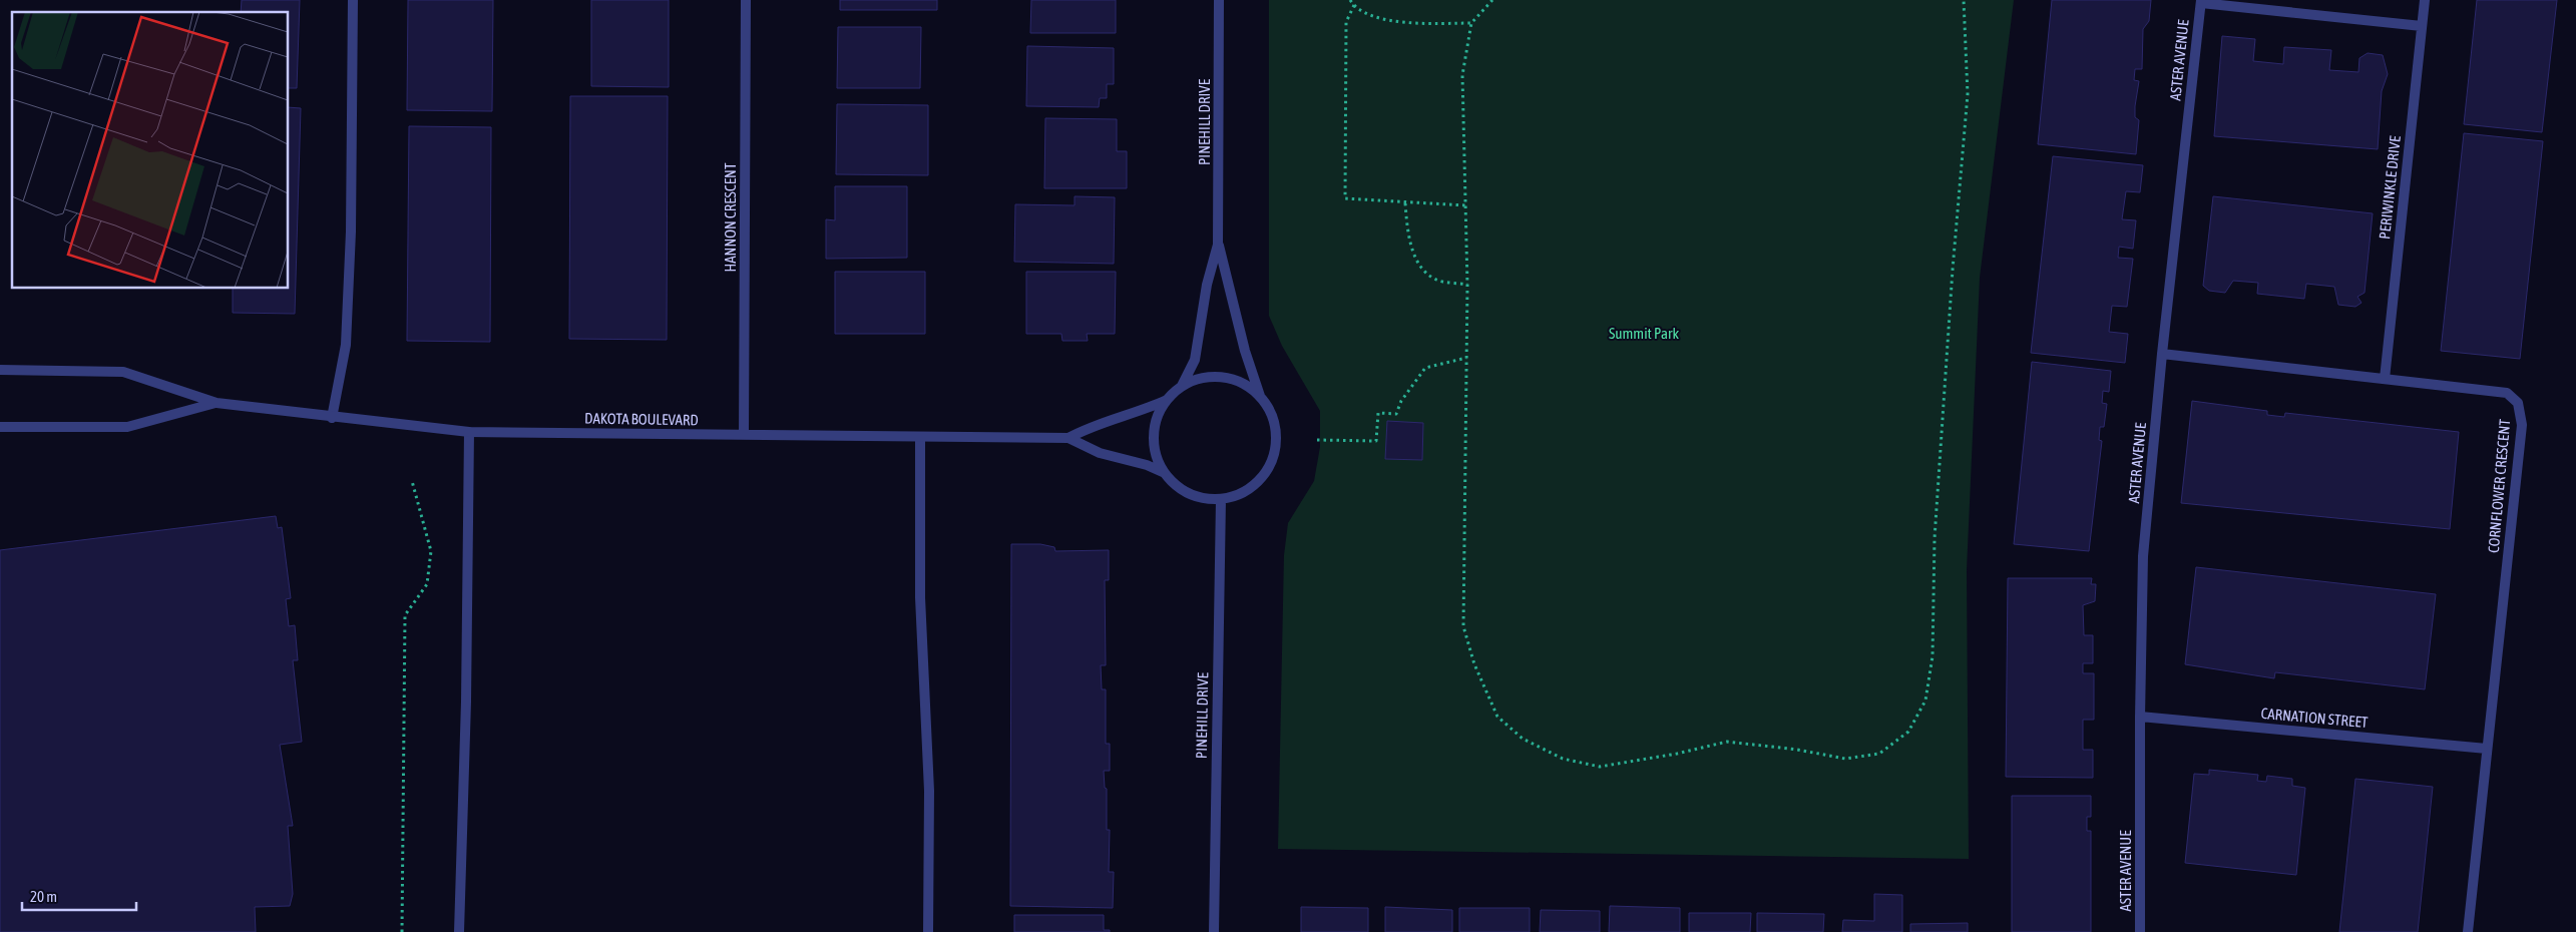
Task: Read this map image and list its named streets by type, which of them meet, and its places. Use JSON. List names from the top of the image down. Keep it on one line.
{"streets":{"street":["ASTER AVENUE","PINEHILL DRIVE","PERIWINKLE DRIVE","HANNON CRESCENT","DAKOTA BOULEVARD","CORNFLOWER CRESCENT","CARNATION STREET"]},"crossings":[["ASTER AVENUE","CORNFLOWER CRESCENT"],["ASTER AVENUE","CARNATION STREET"],["PINEHILL DRIVE","DAKOTA BOULEVARD"],["PERIWINKLE DRIVE","CORNFLOWER CRESCENT"],["HANNON CRESCENT","DAKOTA BOULEVARD"],["CORNFLOWER CRESCENT","CARNATION STREET"]],"parks":["Summit Park"],"scale_bar":"20 m"}
